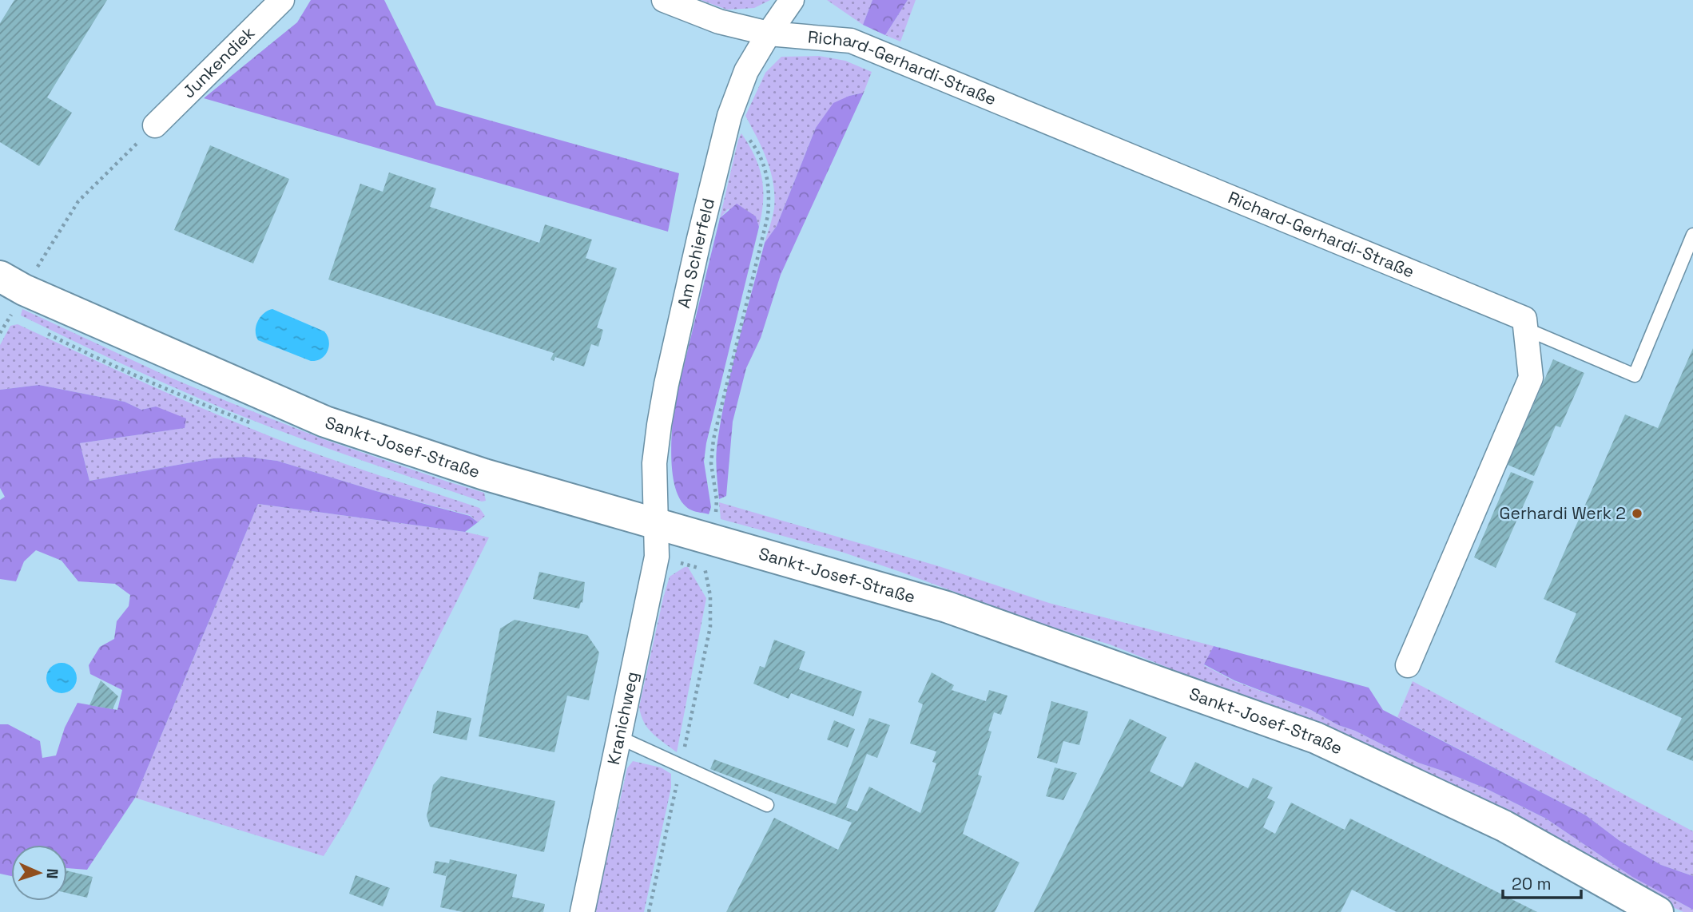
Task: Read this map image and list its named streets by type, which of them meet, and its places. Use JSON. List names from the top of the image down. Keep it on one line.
{"streets":{"street":["Junkendiek","Richard-Gerhardi-Straße","Am Schierfeld","Sankt-Josef-Straße","Kranichweg"]},"crossings":[["Richard-Gerhardi-Straße","Am Schierfeld"],["Am Schierfeld","Sankt-Josef-Straße"],["Am Schierfeld","Kranichweg"],["Sankt-Josef-Straße","Kranichweg"]],"places":["Gerhardi Werk 2"],"scale_bar":"20 m","north":"right"}
